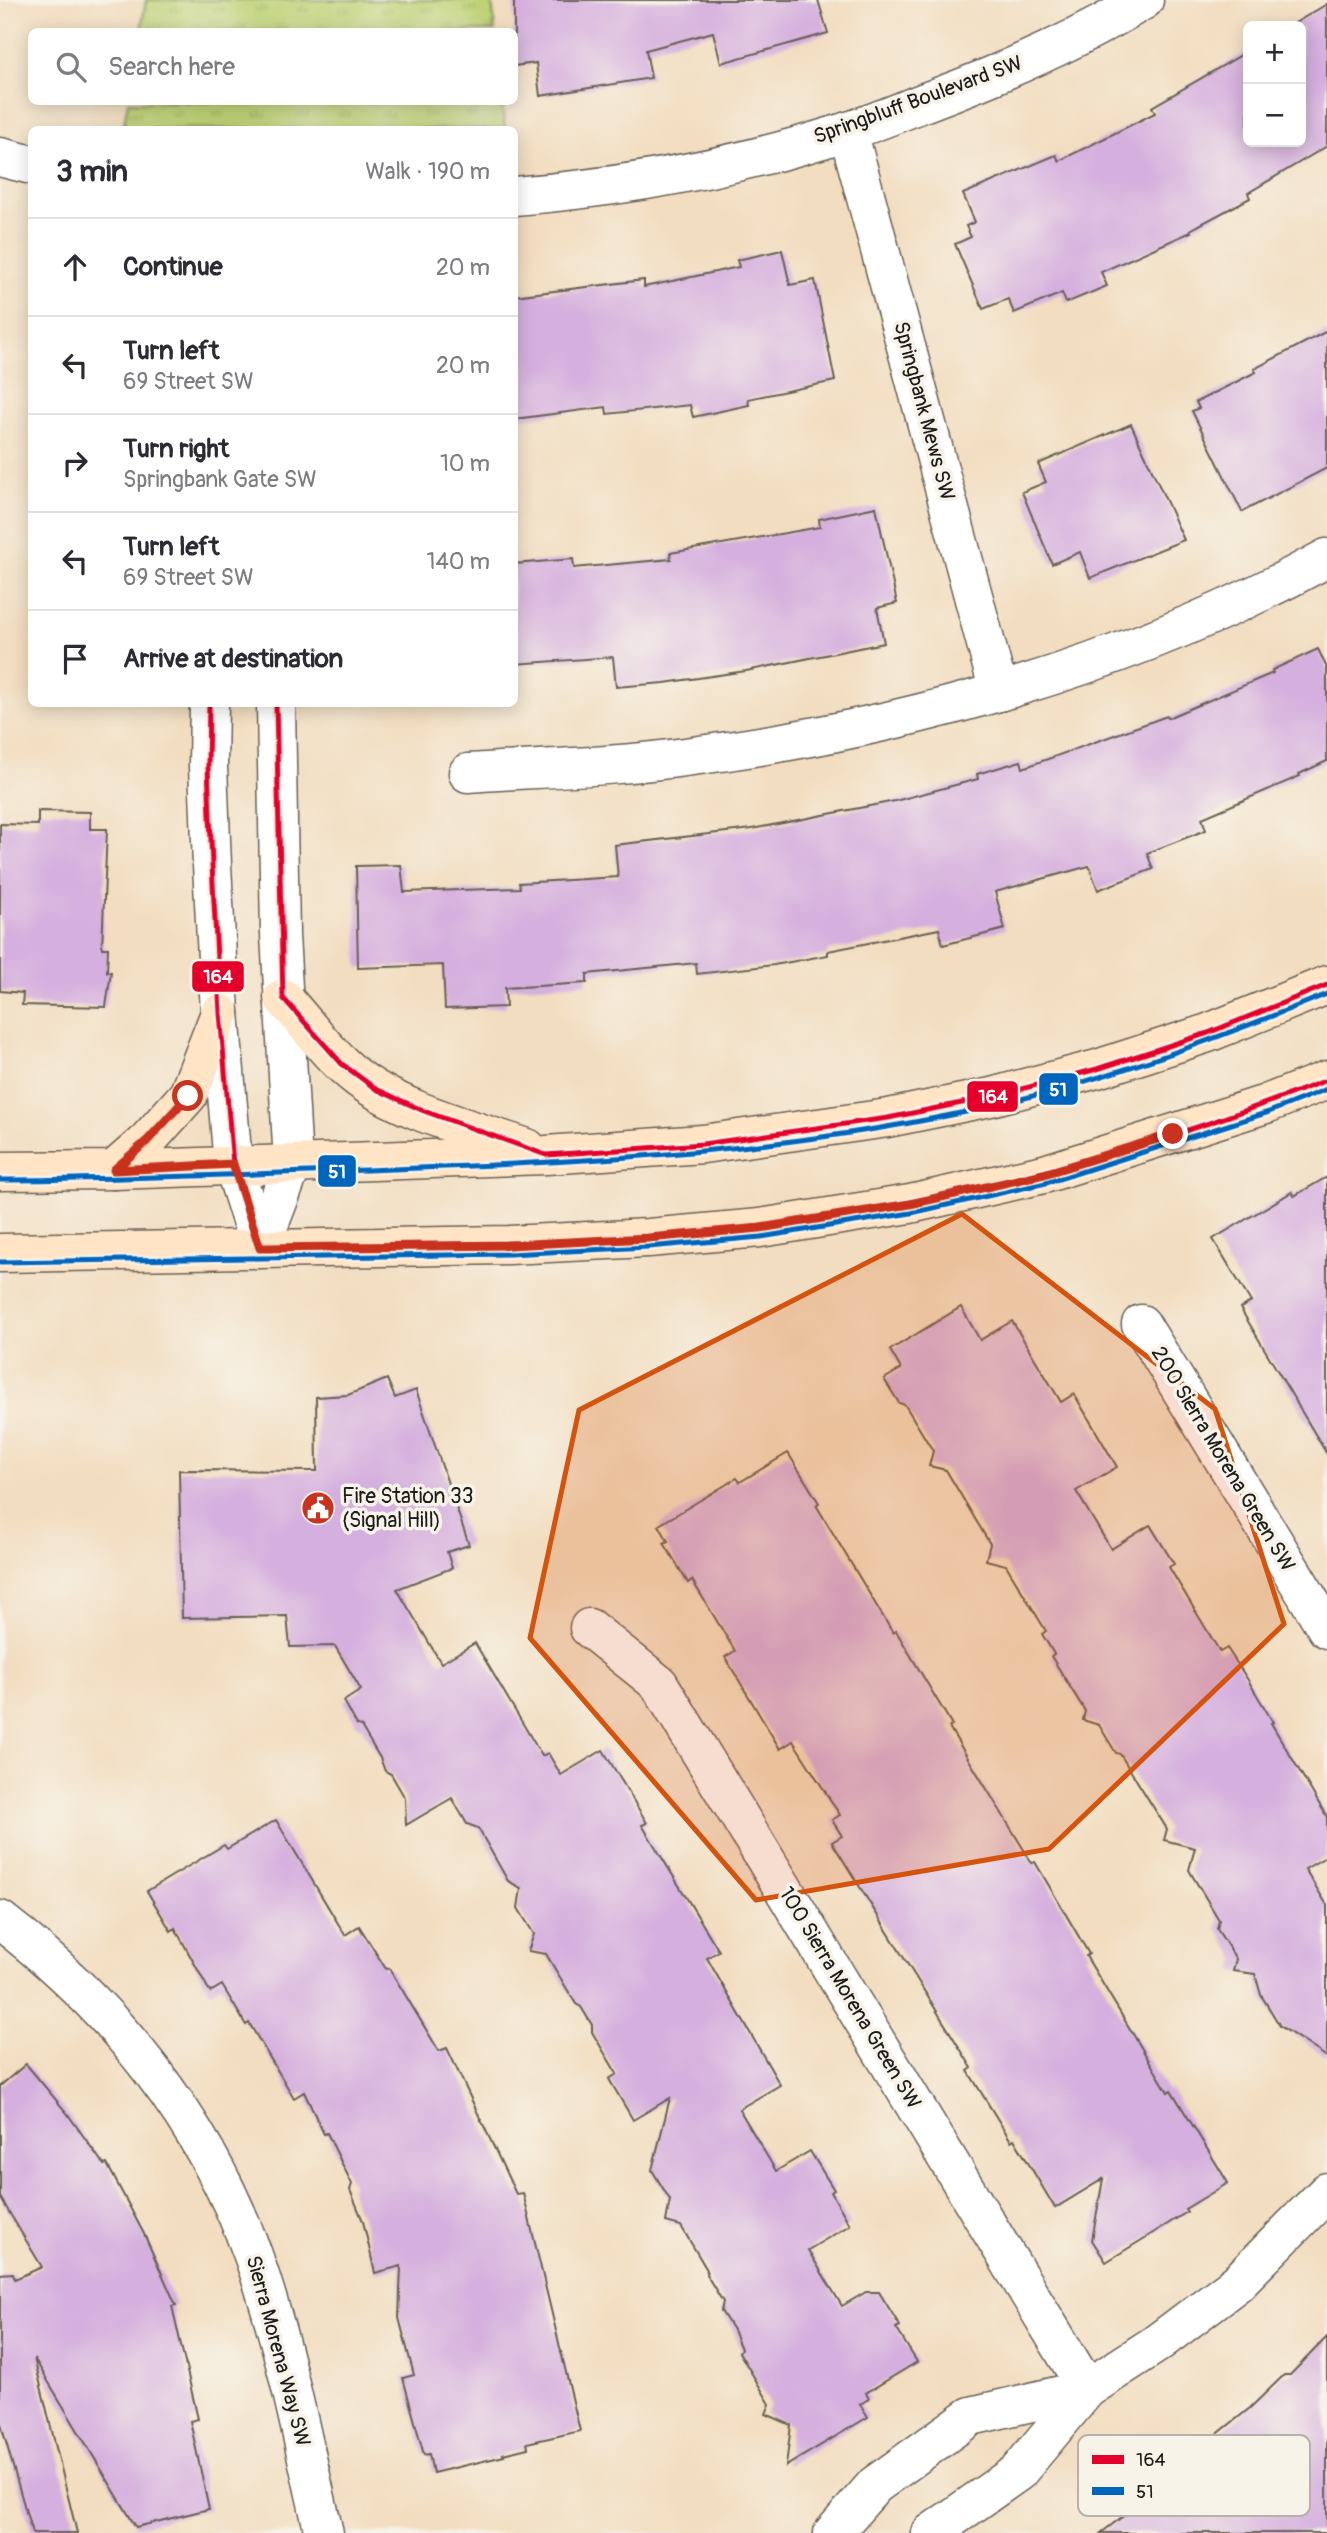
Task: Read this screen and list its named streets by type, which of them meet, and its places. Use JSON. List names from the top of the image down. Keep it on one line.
{"streets":{"street":["Springbluff Boulevard SW","Springbank Mews SW","200 Sierra Morena Green SW","100 Sierra Morena Green SW","Sierra Morena Way SW"]},"crossings":[["Springbluff Boulevard SW","Springbank Mews SW"]],"places":{"public building":["Fire Station 33 (Signal Hill)"]},"lines":["transit line 164","transit line 51"],"legend":["164","51"],"page":{"map_buttons":["+","−"],"search":"Search here","heading":["3 min","Walk · 190 m"],"list":[["Continue","20 m"],["Turn left","69 Street SW","20 m"],["Turn right","Springbank Gate SW","10 m"],["Turn left","69 Street SW","140 m"],"Arrive at destination"]}}
